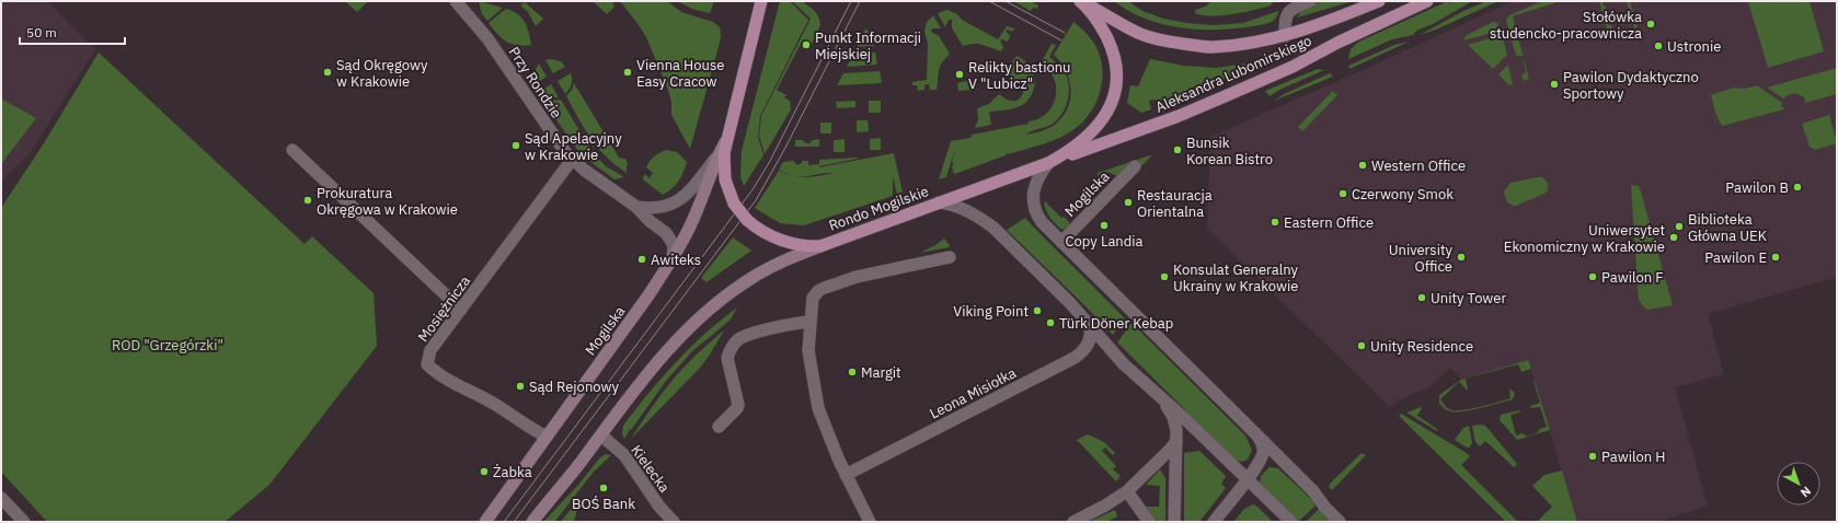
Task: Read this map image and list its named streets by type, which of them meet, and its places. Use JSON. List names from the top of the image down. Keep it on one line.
{"streets":{"main road":["Aleksandra Lubomirskiego","Mogilska","Rondo Mogilskie"],"street":["Przy Rondzie","Mosiężnicza","Leona Misiołka","Kielecka"]},"crossings":[["Aleksandra Lubomirskiego","Rondo Mogilskie"],["Przy Rondzie","Mogilska"],["Przy Rondzie","Mosiężnicza"],["Mogilska","Rondo Mogilskie"],["Mogilska","Mosiężnicza"]],"parks":["ROD \"Grzegórzki\""],"places":["Stołówka studencko-pracownicza","Punkt Informacji Miejskiej","Ustronie","Sąd Okręgowy w Krakowie","Vienna House Easy Cracow","Relikty bastionu V \"Lubicz\"","Pawilon Dydaktyczno Sportowy","Sąd Apelacyjny w Krakowie","Bunsik Korean Bistro","Western Office","Pawilon B","Czerwony Smok","Prokuratura Okręgowa w Krakowie","Restauracja Orientalna","Eastern Office","Copy Landia","Biblioteka Główna UEK","Uniwersytet Ekonomiczny w Krakowie","University Office","Pawilon E","Awiteks","Konsulat Generalny Ukrainy w Krakowie","Pawilon F","Unity Tower","Viking Point","Türk Döner Kebap","Unity Residence","Margit","Sąd Rejonowy","Pawilon H","Żabka","BOŚ Bank"],"scale_bar":"50 m","north":"bottom right"}
